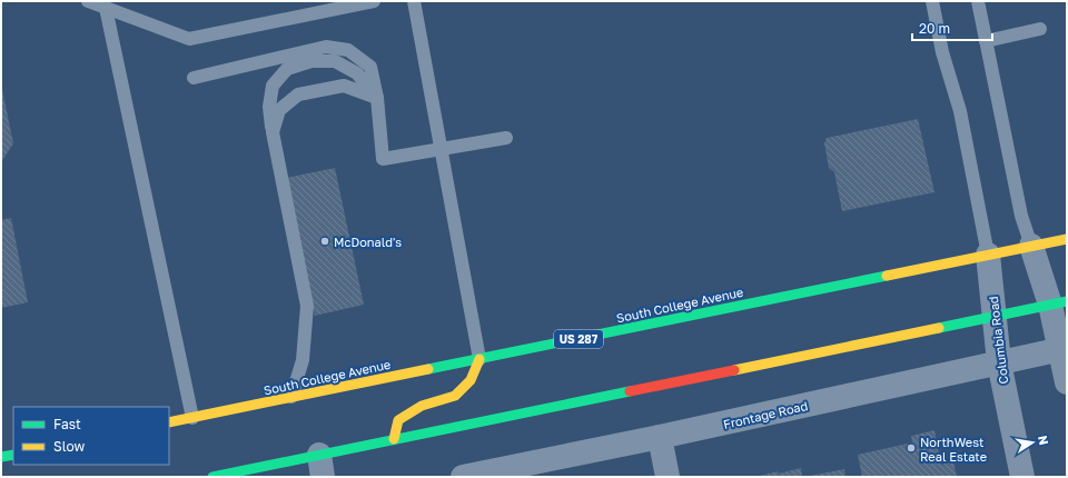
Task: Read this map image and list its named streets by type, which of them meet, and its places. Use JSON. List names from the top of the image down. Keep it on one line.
{"streets":{"highway":["South College Avenue","US 287"],"street":["Columbia Road","Frontage Road"]},"crossings":[["South College Avenue","Columbia Road"],["Columbia Road","Frontage Road"]],"places":["McDonald's","NorthWest Real Estate"],"legend":["Fast","Slow"],"scale_bar":"20 m","north":"right"}
